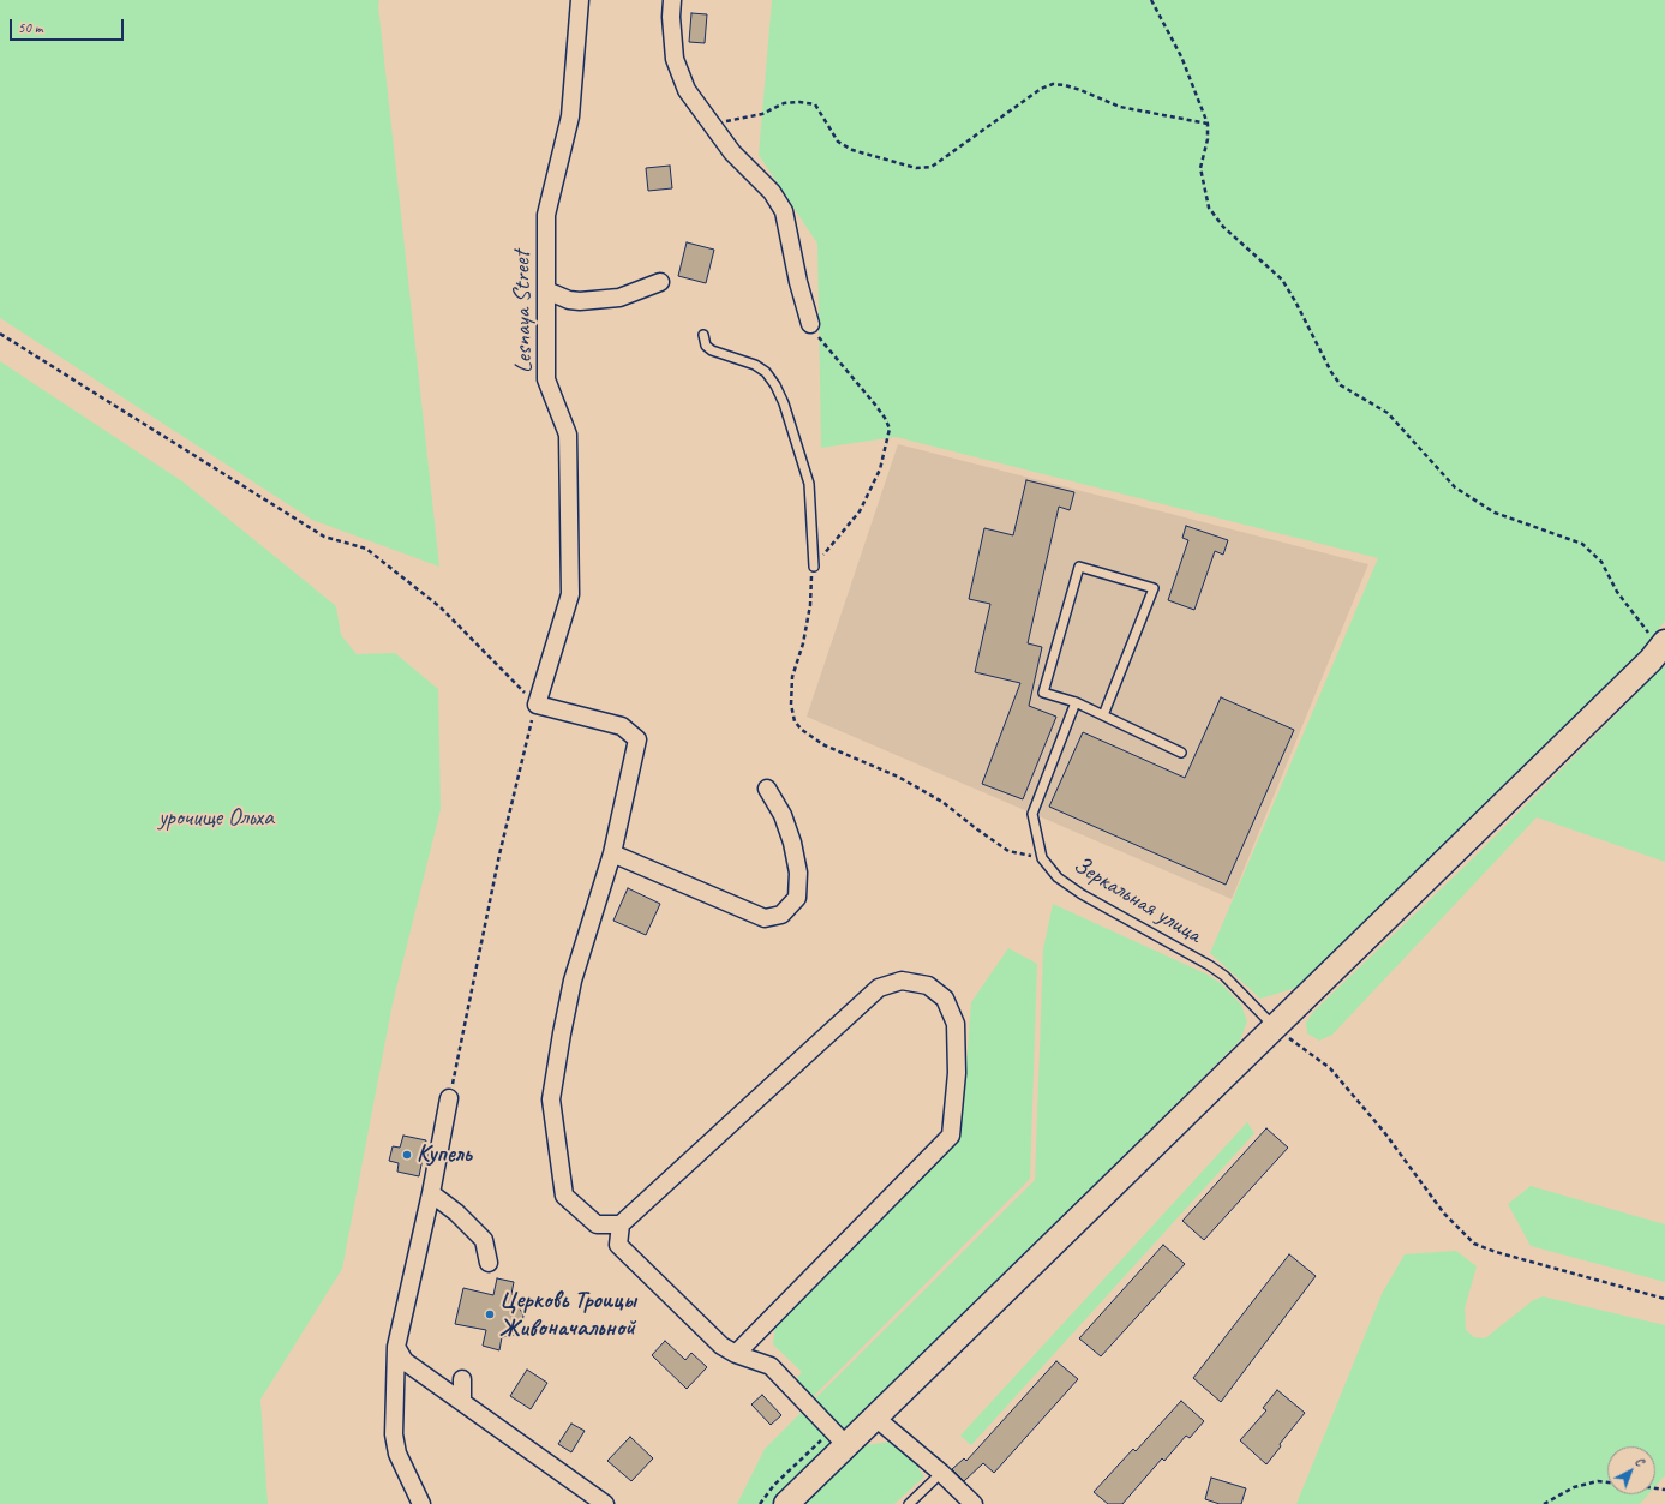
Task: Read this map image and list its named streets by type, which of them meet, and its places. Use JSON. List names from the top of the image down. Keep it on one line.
{"streets":{"street":["Lesnaya Street"],"lane":["Зеркальная улица"]},"parks":["урочище Ольха"],"places":["Купель","Церковь Троицы Живоначальной"],"scale_bar":"50 m","north":"top right"}
